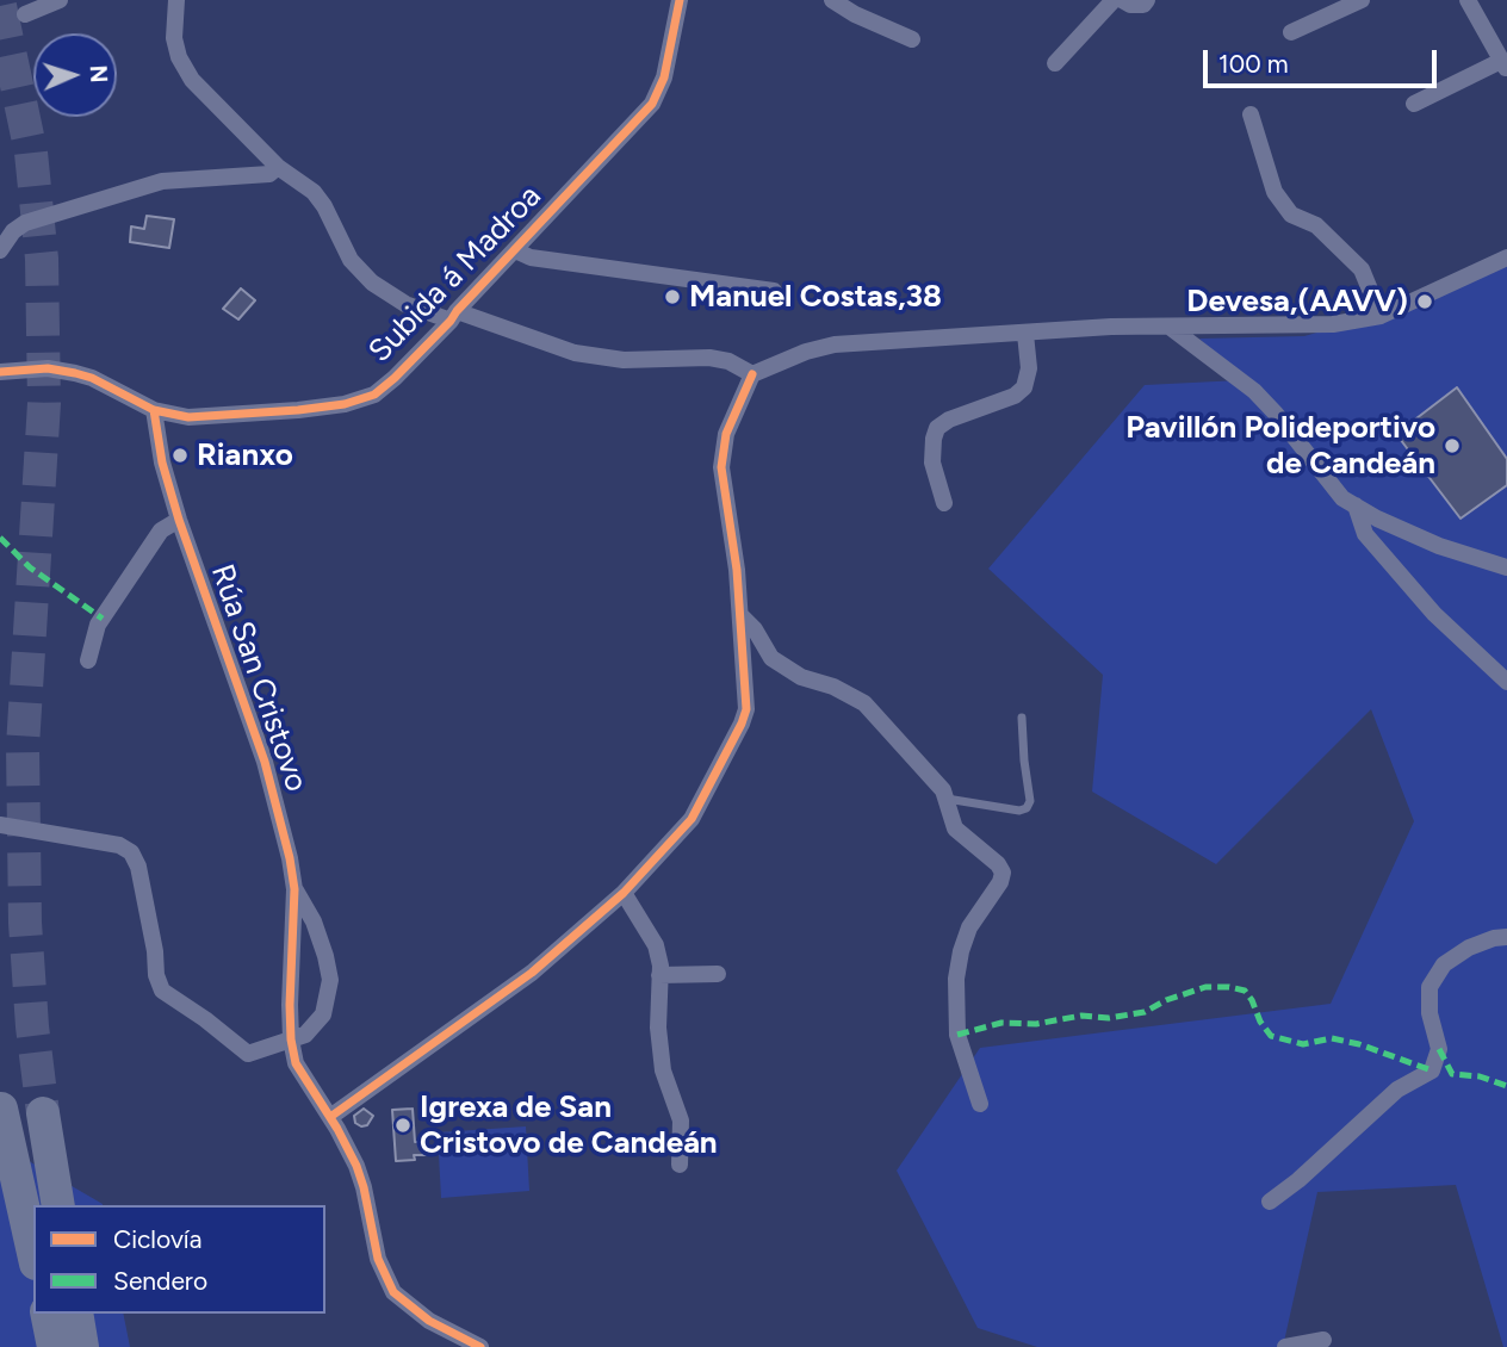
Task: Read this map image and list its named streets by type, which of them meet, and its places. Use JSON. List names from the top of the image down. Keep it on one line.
{"streets":{"street":["Subida á Madroa","Rúa San Cristovo"]},"crossings":[["Subida á Madroa","Rúa San Cristovo"]],"places":["Manuel Costas,38","Devesa,(AAVV)","Pavillón Polideportivo de Candeán","Rianxo","Igrexa de San Cristovo de Candeán"],"legend":["Ciclovía","Sendero"],"scale_bar":"100 m","north":"right"}
